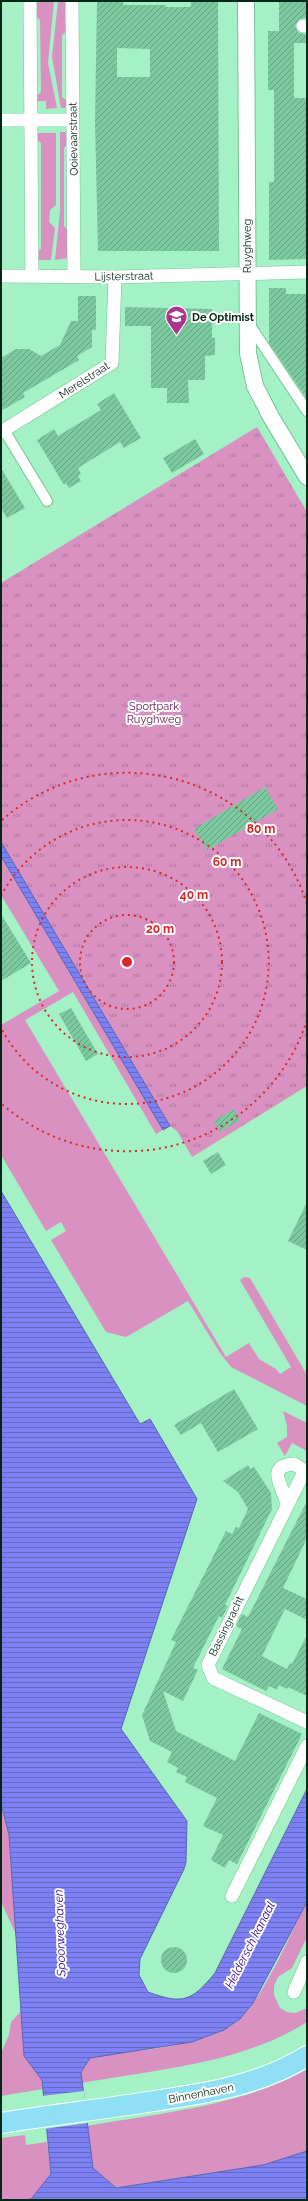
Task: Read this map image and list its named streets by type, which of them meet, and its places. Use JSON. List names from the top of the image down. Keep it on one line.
{"streets":{"main road":["Binnenhaven"],"street":["Ooievaarstraat","Ruyghweg","Lijsterstraat","Merelstraat","Bassingracht"]},"crossings":[["Ooievaarstraat","Lijsterstraat"],["Ruyghweg","Lijsterstraat"],["Lijsterstraat","Merelstraat"]],"water":["Spoorweghaven","Heldersch kanaal"],"parks":["Sportpark Ruyghweg"],"places":{"school or university":["De Optimist"]},"rings":["80 m","60 m","40 m","20 m"]}
